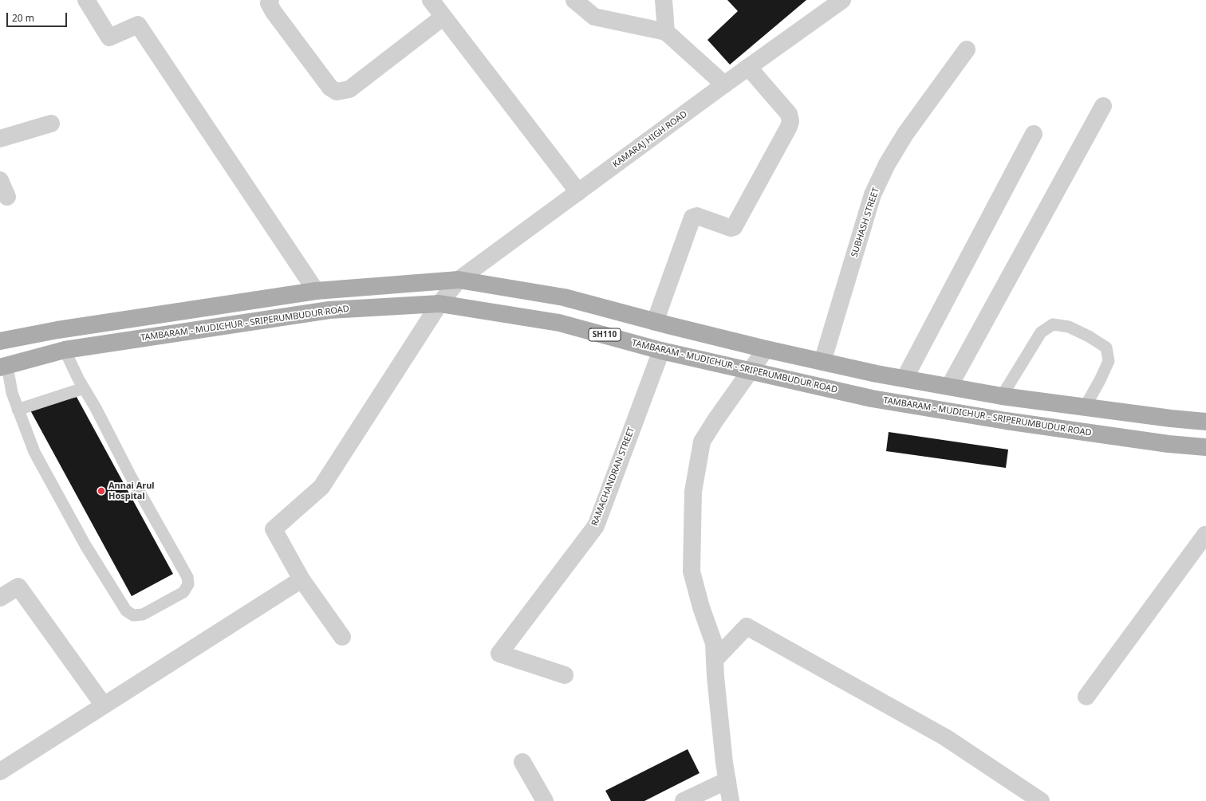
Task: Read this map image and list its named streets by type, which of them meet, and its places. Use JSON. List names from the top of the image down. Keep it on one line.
{"streets":{"main road":["TAMBARAM - MUDICHUR - SRIPERUMBUDUR ROAD","SH110"],"street":["KAMARAJ HIGH ROAD","SUBHASH STREET","RAMACHANDRAN STREET"]},"crossings":[["KAMARAJ HIGH ROAD","TAMBARAM - MUDICHUR - SRIPERUMBUDUR ROAD"],["TAMBARAM - MUDICHUR - SRIPERUMBUDUR ROAD","RAMACHANDRAN STREET"]],"places":["Annai Arul Hospital"],"scale_bar":"20 m"}
